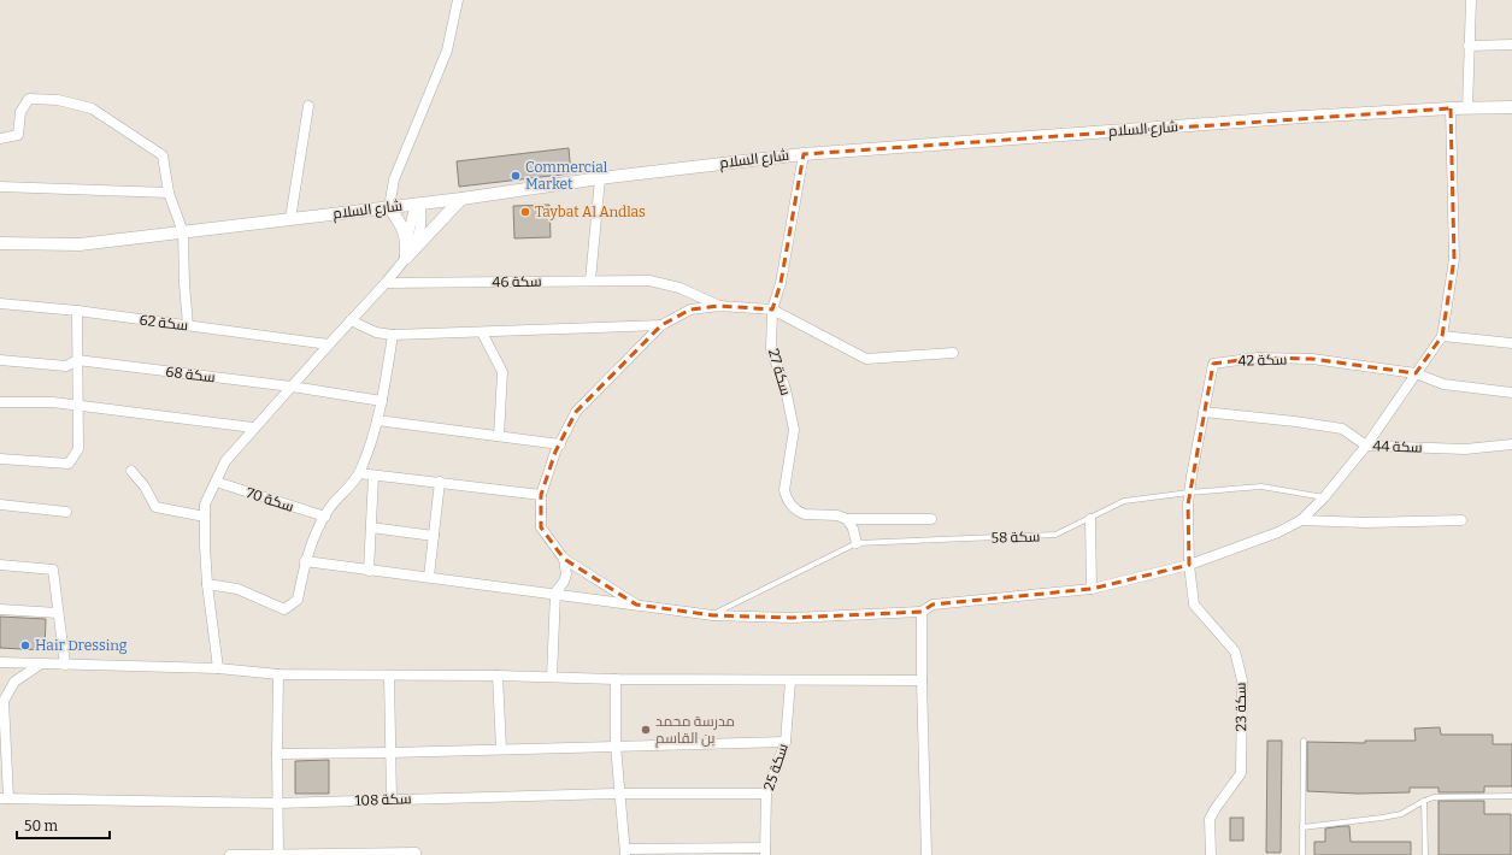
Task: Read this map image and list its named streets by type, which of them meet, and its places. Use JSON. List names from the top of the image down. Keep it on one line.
{"streets":{"street":["شارع السلام","سكة 46","سكة 62","سكة 42","سكة 27","سكة 68","سكة 44","سكة 70","سكة 23","سكة 25","سكة 108"],"lane":["سكة 58"]},"crossings":[["شارع السلام","سكة 27"],["سكة 42","سكة 44"],["سكة 42","سكة 58"],["سكة 42","سكة 23"],["سكة 25","سكة 108"]],"places":["Commercial Market","Taybat Al Andlas","Hair Dressing","مدرسة محمد بن القاسم"],"scale_bar":"50 m"}
